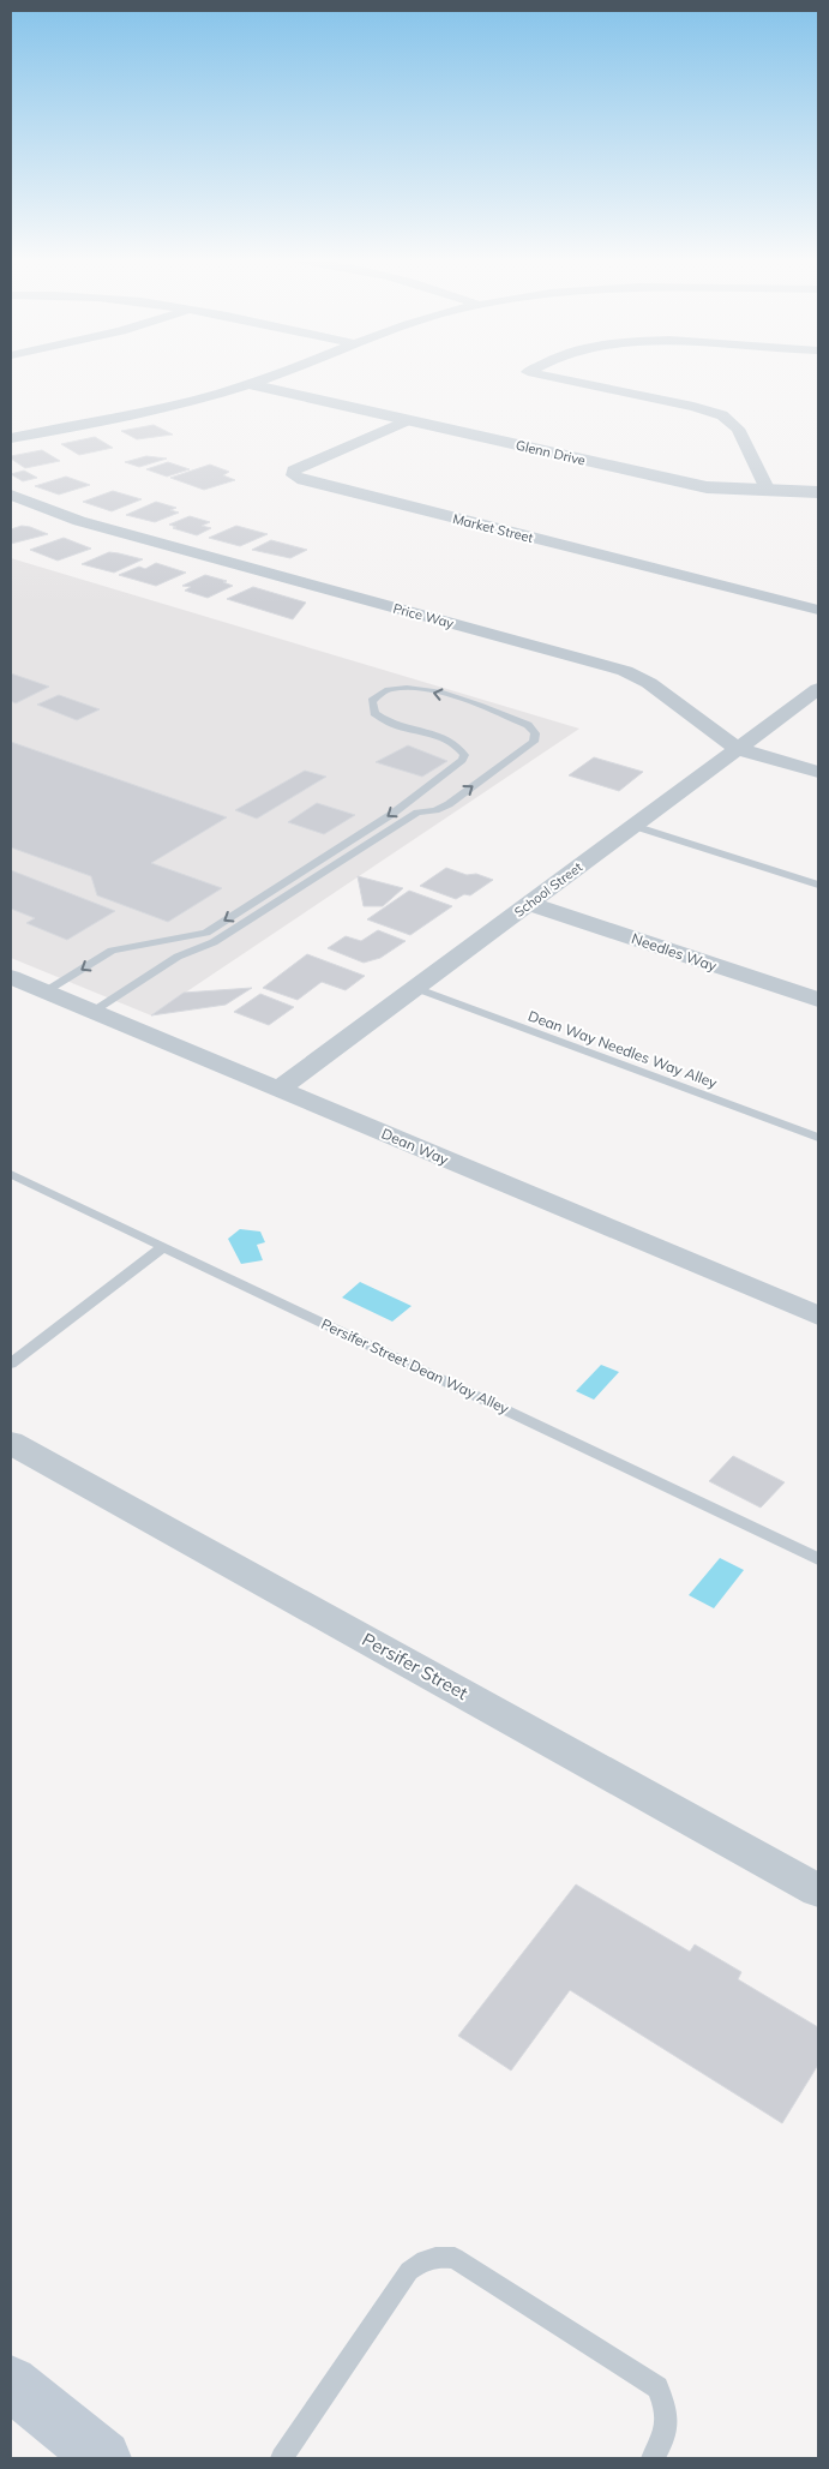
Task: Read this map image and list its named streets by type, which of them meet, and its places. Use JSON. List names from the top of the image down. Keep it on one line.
{"streets":{"street":["Glenn Drive","Market Street","Price Way","School Street","Needles Way","Dean Way","Persifer Street"],"lane":["Dean Way Needles Way Alley","Persifer Street Dean Way Alley"]},"crossings":[["Glenn Drive","Market Street"],["Price Way","School Street"],["School Street","Needles Way"],["School Street","Dean Way Needles Way Alley"],["School Street","Dean Way"]]}
